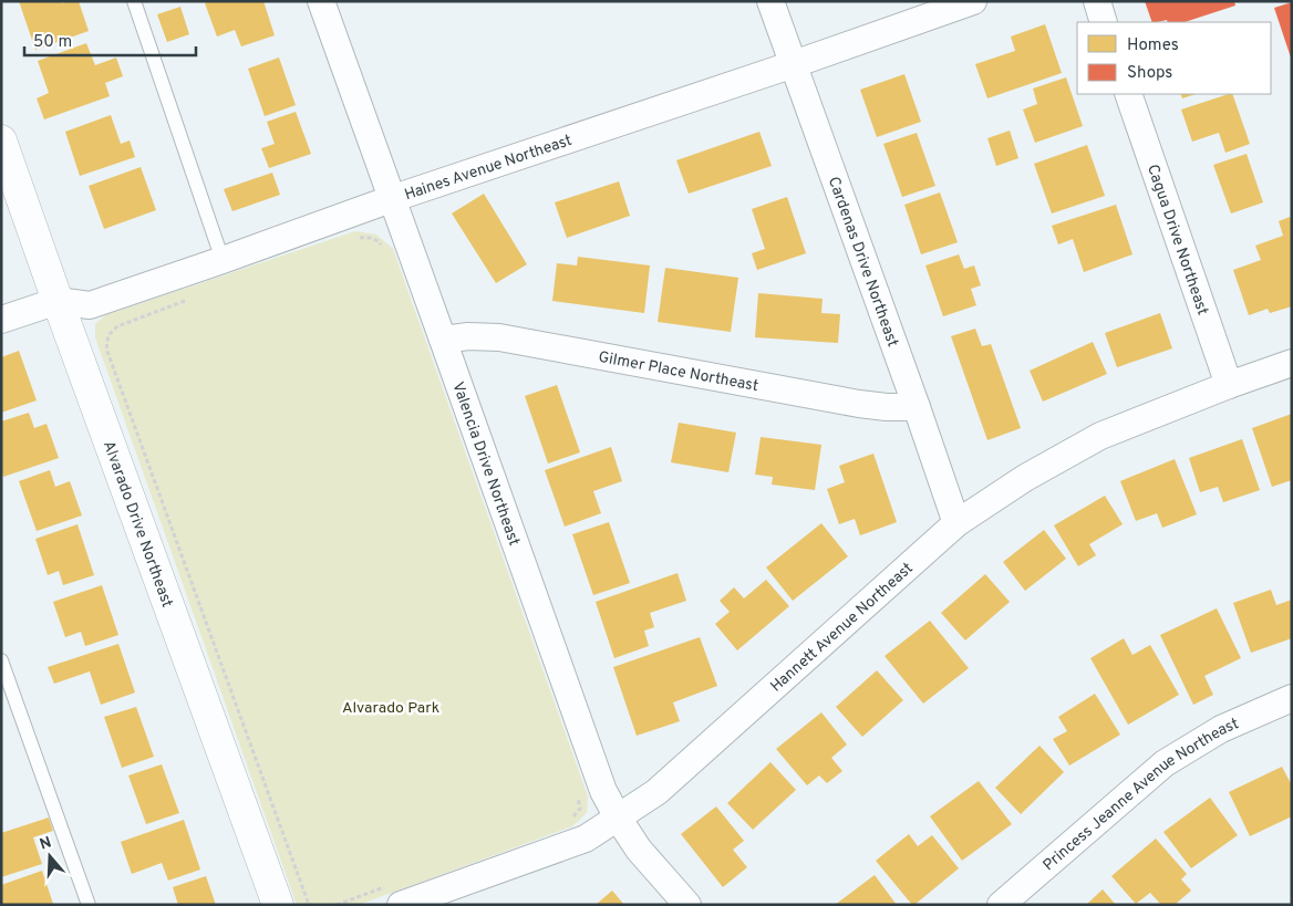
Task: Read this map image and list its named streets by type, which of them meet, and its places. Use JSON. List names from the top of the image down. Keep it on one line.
{"streets":{"street":["Haines Avenue Northeast","Cagua Drive Northeast","Cardenas Drive Northeast","Gilmer Place Northeast","Valencia Drive Northeast","Alvarado Drive Northeast","Hannett Avenue Northeast","Princess Jeanne Avenue Northeast"]},"crossings":[["Haines Avenue Northeast","Cardenas Drive Northeast"],["Haines Avenue Northeast","Valencia Drive Northeast"],["Haines Avenue Northeast","Alvarado Drive Northeast"],["Cagua Drive Northeast","Hannett Avenue Northeast"],["Cardenas Drive Northeast","Gilmer Place Northeast"],["Cardenas Drive Northeast","Hannett Avenue Northeast"],["Gilmer Place Northeast","Valencia Drive Northeast"],["Valencia Drive Northeast","Hannett Avenue Northeast"]],"parks":["Alvarado Park"],"legend":["Homes","Shops"],"scale_bar":"50 m","north":"top"}
